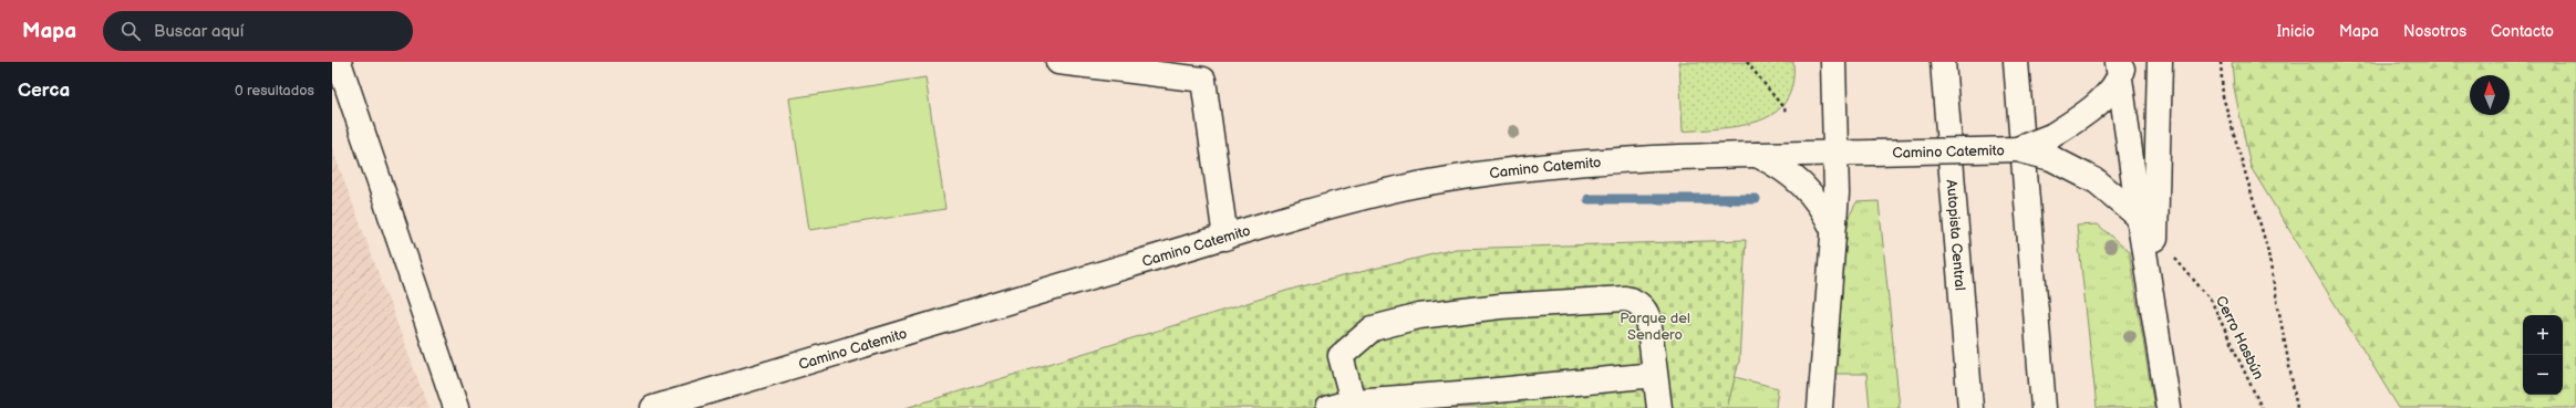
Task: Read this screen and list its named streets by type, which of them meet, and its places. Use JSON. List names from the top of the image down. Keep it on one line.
{"streets":{"main road":["Camino Catemito","Autopista Central"],"path":["Cerro Hasbún"]},"parks":["Parque del Sendero"],"north":"top","page":{"header":"Mapa","search":"Buscar aquí","nav":["Inicio","Mapa","Nosotros","Contacto"],"heading":["Cerca","0 resultados"],"map_buttons":["+","−"]}}
